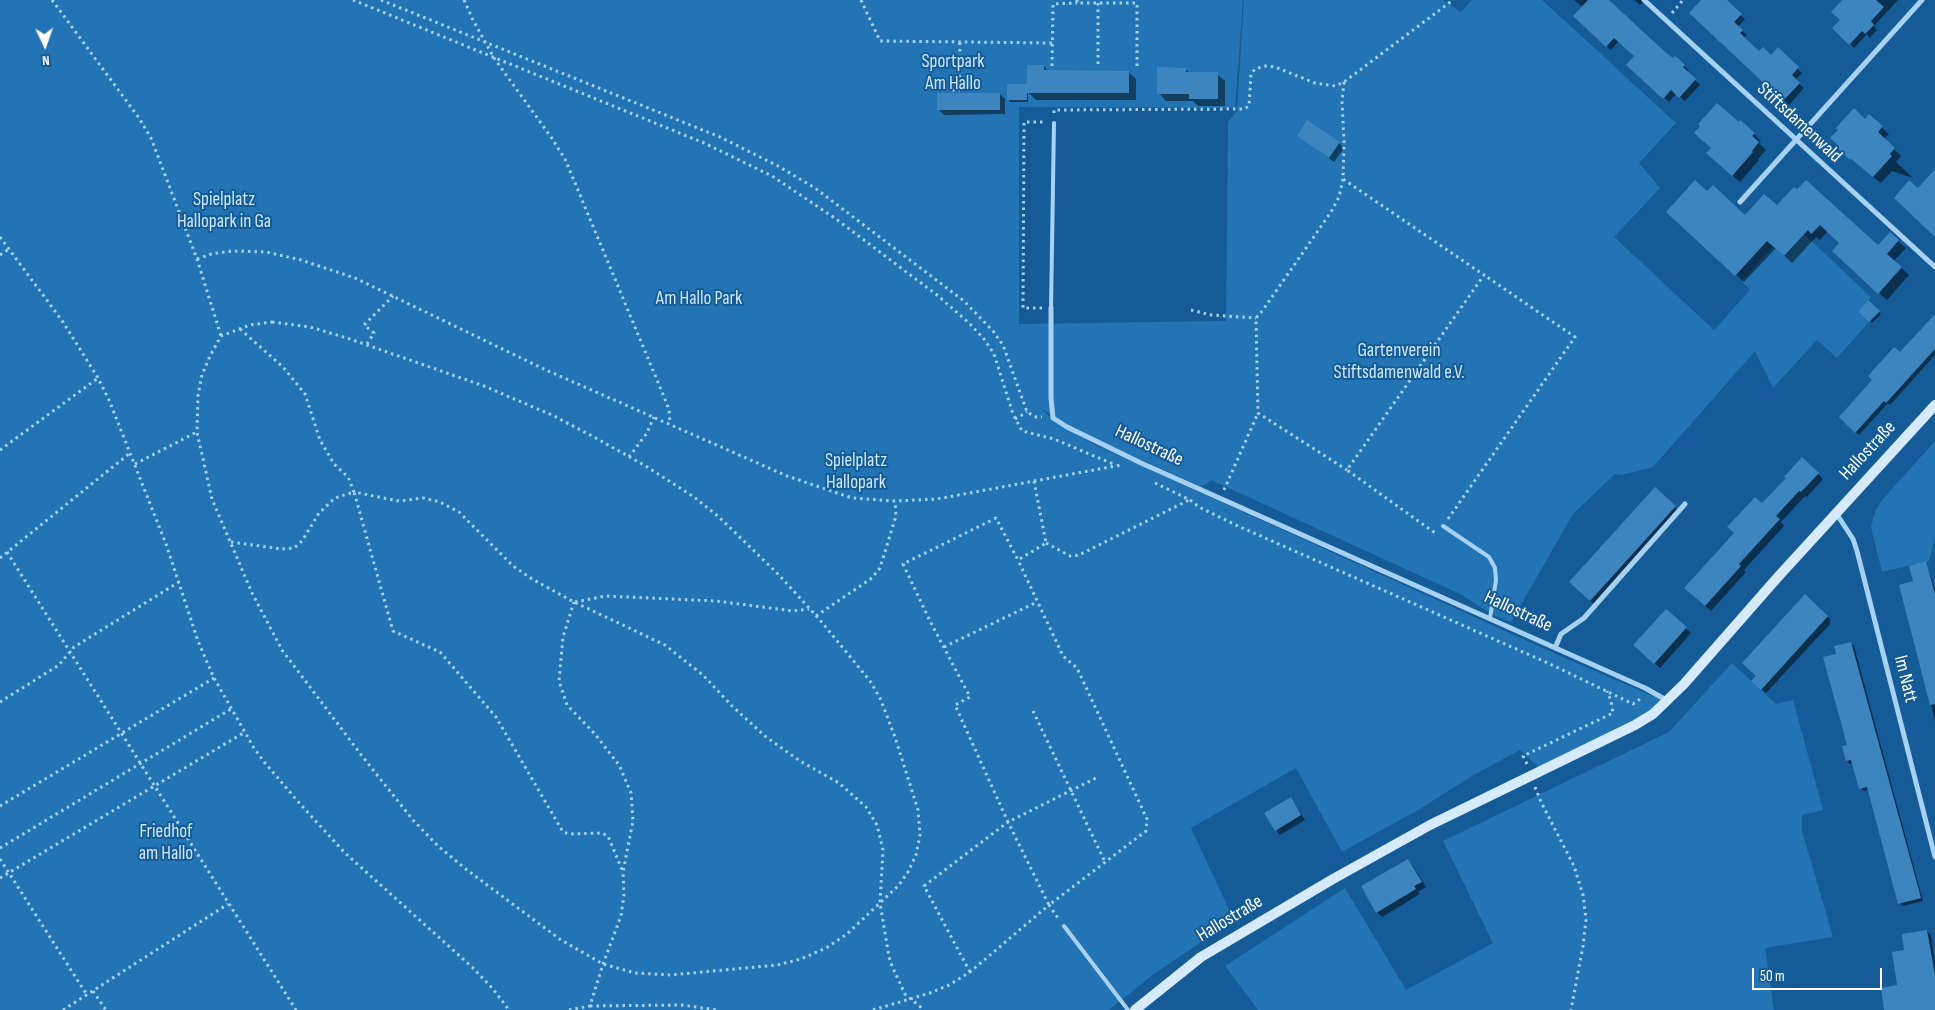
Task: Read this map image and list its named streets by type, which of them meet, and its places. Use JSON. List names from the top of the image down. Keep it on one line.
{"streets":{"main road":["Hallostraße"],"street":["Stiftsdamenwald","Im Natt"]},"crossings":[["Hallostraße","Im Natt"]],"parks":["Sportpark Am Hallo","Spielplatz Hallopark in Ga","Am Hallo Park","Gartenverein Stiftsdamenwald e.V.","Spielplatz Hallopark","Friedhof am Hallo"],"scale_bar":"50 m","north":"bottom"}
